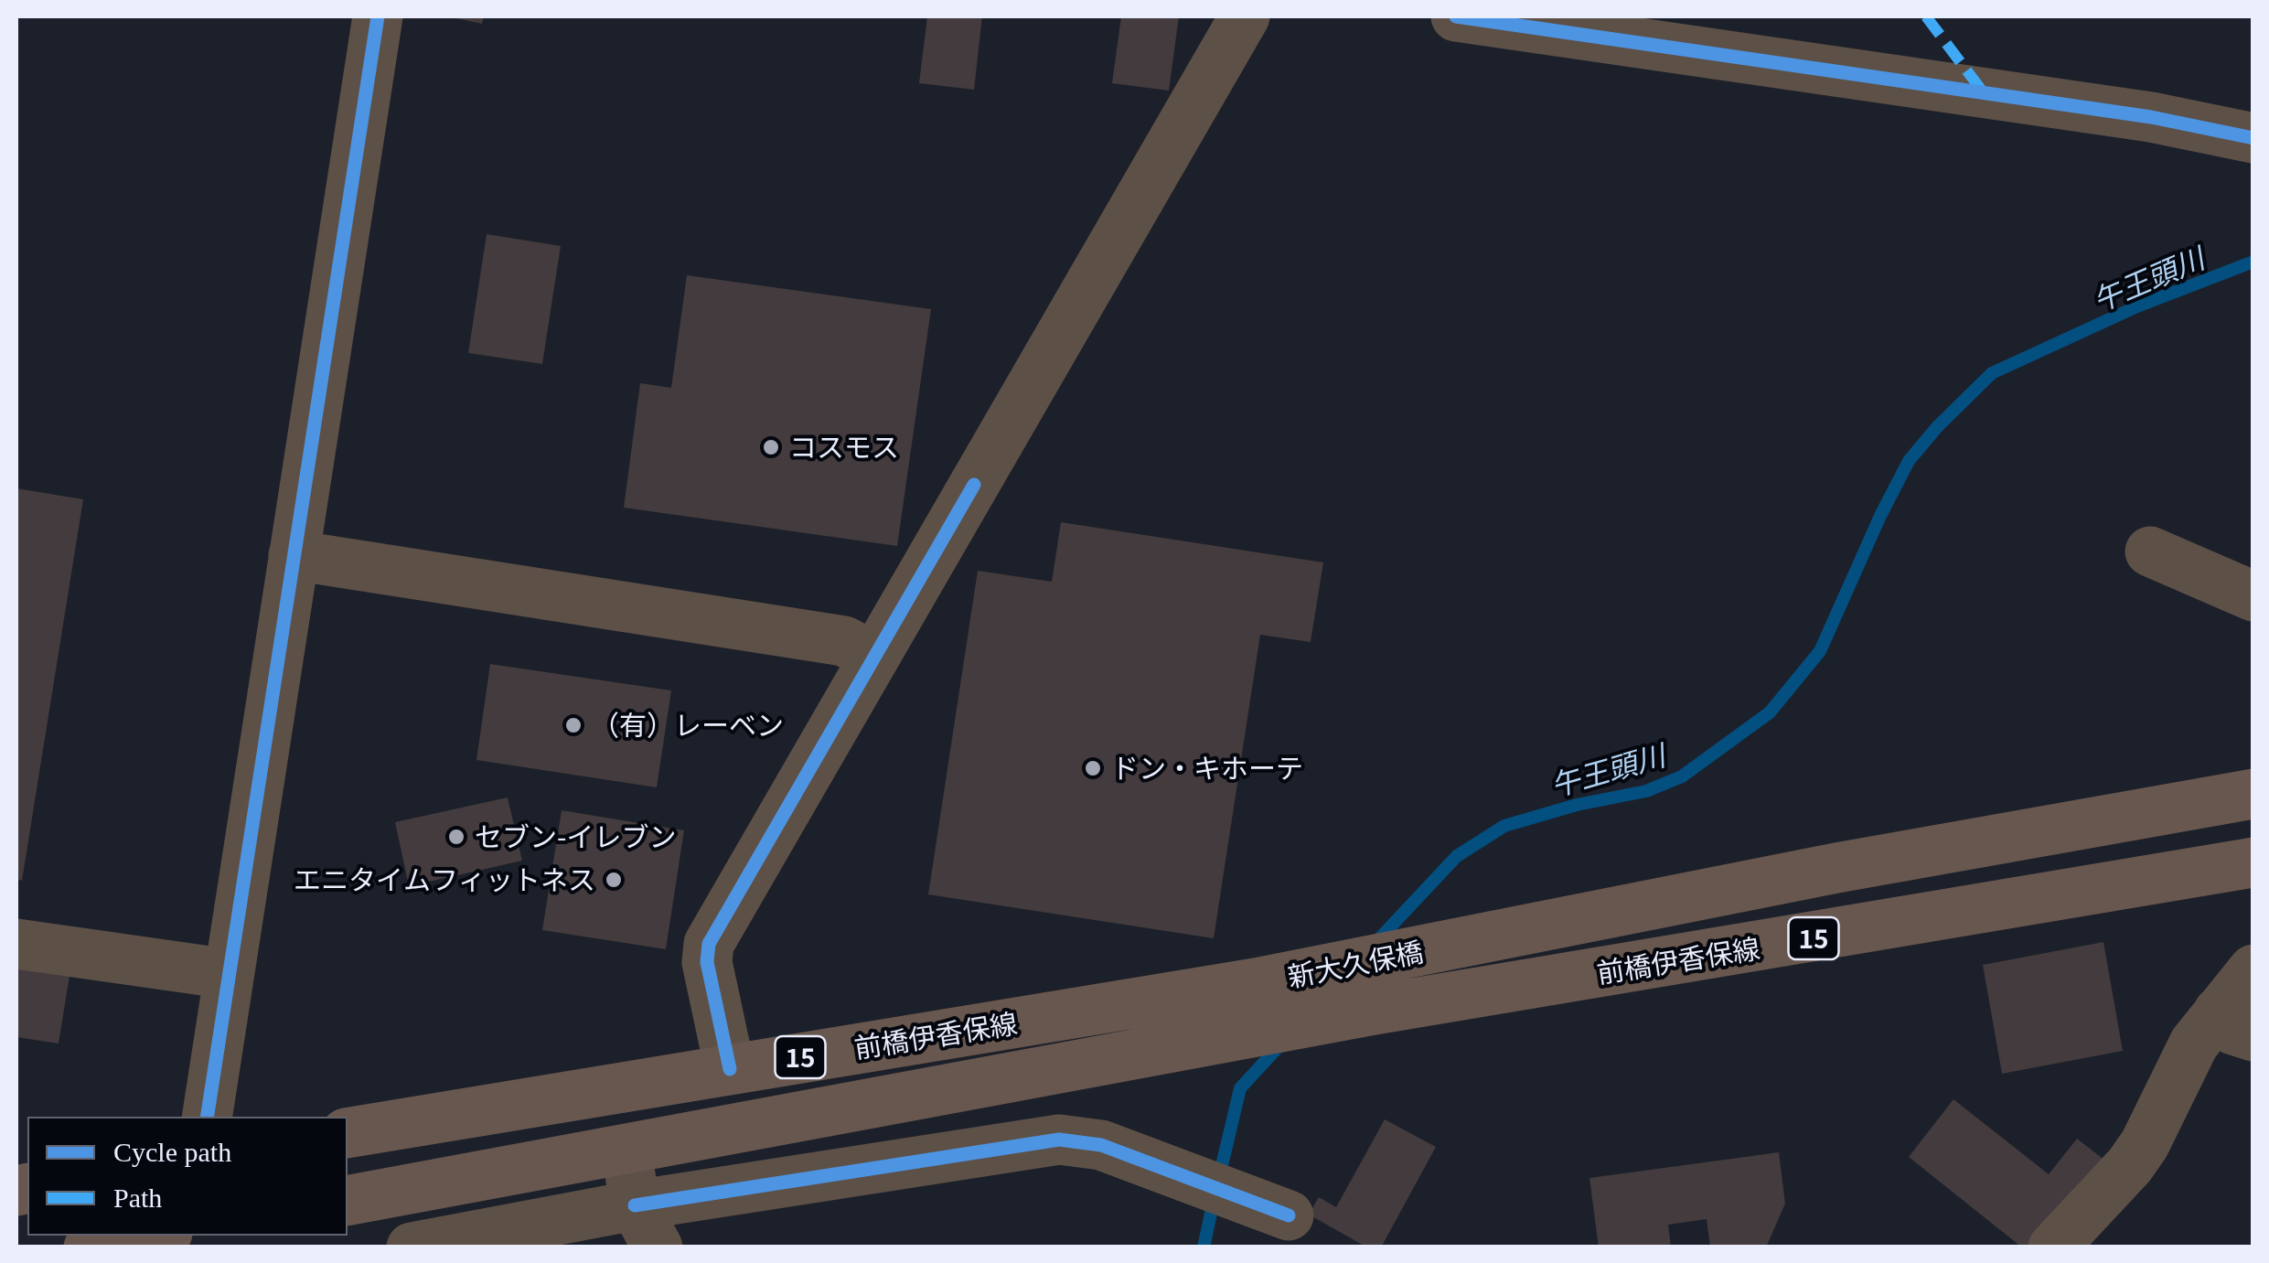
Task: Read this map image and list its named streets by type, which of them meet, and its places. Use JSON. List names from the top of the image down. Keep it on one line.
{"streets":{"main road":["15","前橋伊香保線","新大久保橋"]},"crossings":[["前橋伊香保線","新大久保橋"]],"water":["午王頭川"],"places":["コスモス","（有）レーベン","ドン・キホーテ","セブン-イレブン","エニタイムフィットネス"],"legend":["Cycle path","Path"]}
